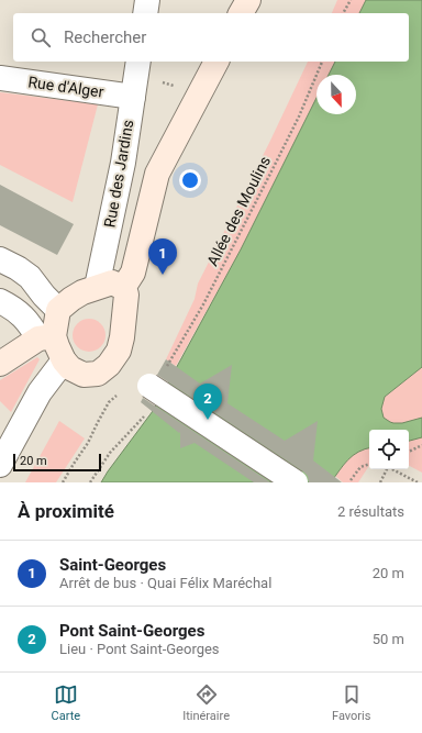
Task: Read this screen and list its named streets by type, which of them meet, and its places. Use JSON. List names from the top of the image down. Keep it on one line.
{"streets":{"street":["Rue d'Alger","Rue des Jardins"],"path":["Allée des Moulins"]},"crossings":[["Rue d'Alger","Rue des Jardins"]],"scale_bar":"20 m","north":"bottom","page":{"search":"Rechercher","pins":["1","2"],"scale":"20 m","heading":["À proximité","2 résultats"],"list":[{"mark":"1","name":"Saint-Georges","note":"Arrêt de bus · Quai Félix Maréchal","value":"20 m"},{"mark":"2","name":"Pont Saint-Georges","note":"Lieu · Pont Saint-Georges","value":"50 m"}],"nav":["Carte","Itinéraire","Favoris"]}}
